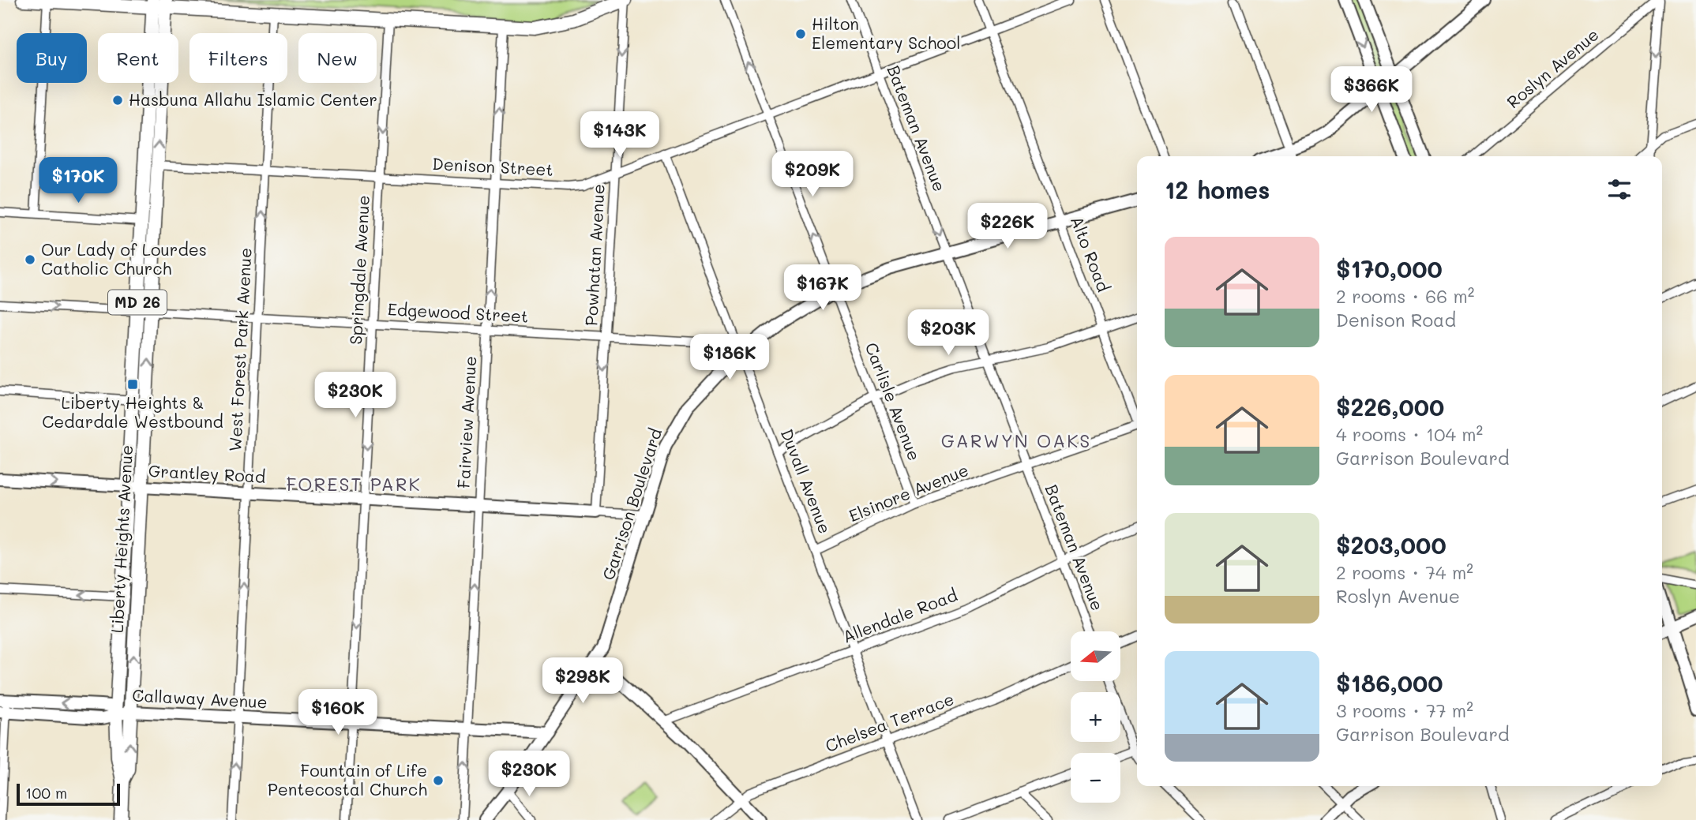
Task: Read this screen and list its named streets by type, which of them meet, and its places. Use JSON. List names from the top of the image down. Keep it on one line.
{"streets":{"main road":["MD 26","Grantley Road","Garrison Boulevard","Liberty Heights Avenue","Callaway Avenue"],"street":["Roslyn Avenue","Bateman Avenue","Denison Street","Alto Road","Powhatan Avenue","Springdale Avenue","Edgewood Street","West Forest Park Avenue","Carlisle Avenue","Fairview Avenue","Duvall Avenue","Elsinore Avenue","Allendale Road","Chelsea Terrace"]},"crossings":[["Bateman Avenue","Denison Street"],["Bateman Avenue","Elsinore Avenue"],["Bateman Avenue","Garrison Boulevard"],["Bateman Avenue","Allendale Road"],["Denison Street","Alto Road"],["Denison Street","Powhatan Avenue"],["Denison Street","Springdale Avenue"],["Denison Street","West Forest Park Avenue"],["Denison Street","Carlisle Avenue"],["Denison Street","Fairview Avenue"],["Denison Street","Duvall Avenue"],["Denison Street","Liberty Heights Avenue"],["Alto Road","Garrison Boulevard"],["Powhatan Avenue","Edgewood Street"],["Powhatan Avenue","Grantley Road"],["Springdale Avenue","Edgewood Street"],["Springdale Avenue","Grantley Road"],["Springdale Avenue","Callaway Avenue"],["Edgewood Street","West Forest Park Avenue"],["Edgewood Street","Fairview Avenue"],["Edgewood Street","Duvall Avenue"],["Edgewood Street","Garrison Boulevard"],["Edgewood Street","Liberty Heights Avenue"],["West Forest Park Avenue","Grantley Road"],["West Forest Park Avenue","Callaway Avenue"],["Carlisle Avenue","Elsinore Avenue"],["Carlisle Avenue","Garrison Boulevard"],["Fairview Avenue","Grantley Road"],["Fairview Avenue","Callaway Avenue"],["Grantley Road","Garrison Boulevard"],["Grantley Road","Liberty Heights Avenue"],["Duvall Avenue","Elsinore Avenue"],["Duvall Avenue","Garrison Boulevard"],["Duvall Avenue","Allendale Road"],["Duvall Avenue","Chelsea Terrace"],["Garrison Boulevard","Callaway Avenue"],["Liberty Heights Avenue","Callaway Avenue"]],"one_way":["Powhatan Avenue","Springdale Avenue","West Forest Park Avenue","Carlisle Avenue","Fairview Avenue"],"districts":["GARWYN OAKS","FOREST PARK"],"places":{"other":["Hilton Elementary School","Hasbuna Allahu Islamic Center","Our Lady of Lourdes Catholic Church","Fountain of Life Pentecostal Church"],"transit":["Liberty Heights & Cedardale Westbound"]},"scale_bar":"100 m","north":"left","page":{"chip":["Buy","Rent","Filters","New"],"price":["$366K","$143K","$209K","$170K","$226K","$167K","$203K","$186K","$230K","$298K","$160K","$230K"],"heading":"12 homes","list":[{"name":"$170,000","note":"2 rooms · 66 m² · Denison Road"},{"name":"$226,000","note":"4 rooms · 104 m² · Garrison Boulevard"},{"name":"$203,000","note":"2 rooms · 74 m² · Roslyn Avenue"},{"name":"$186,000","note":"3 rooms · 77 m² · Garrison Boulevard"}],"map_buttons":["+","−"],"scale":"100 m"}}
